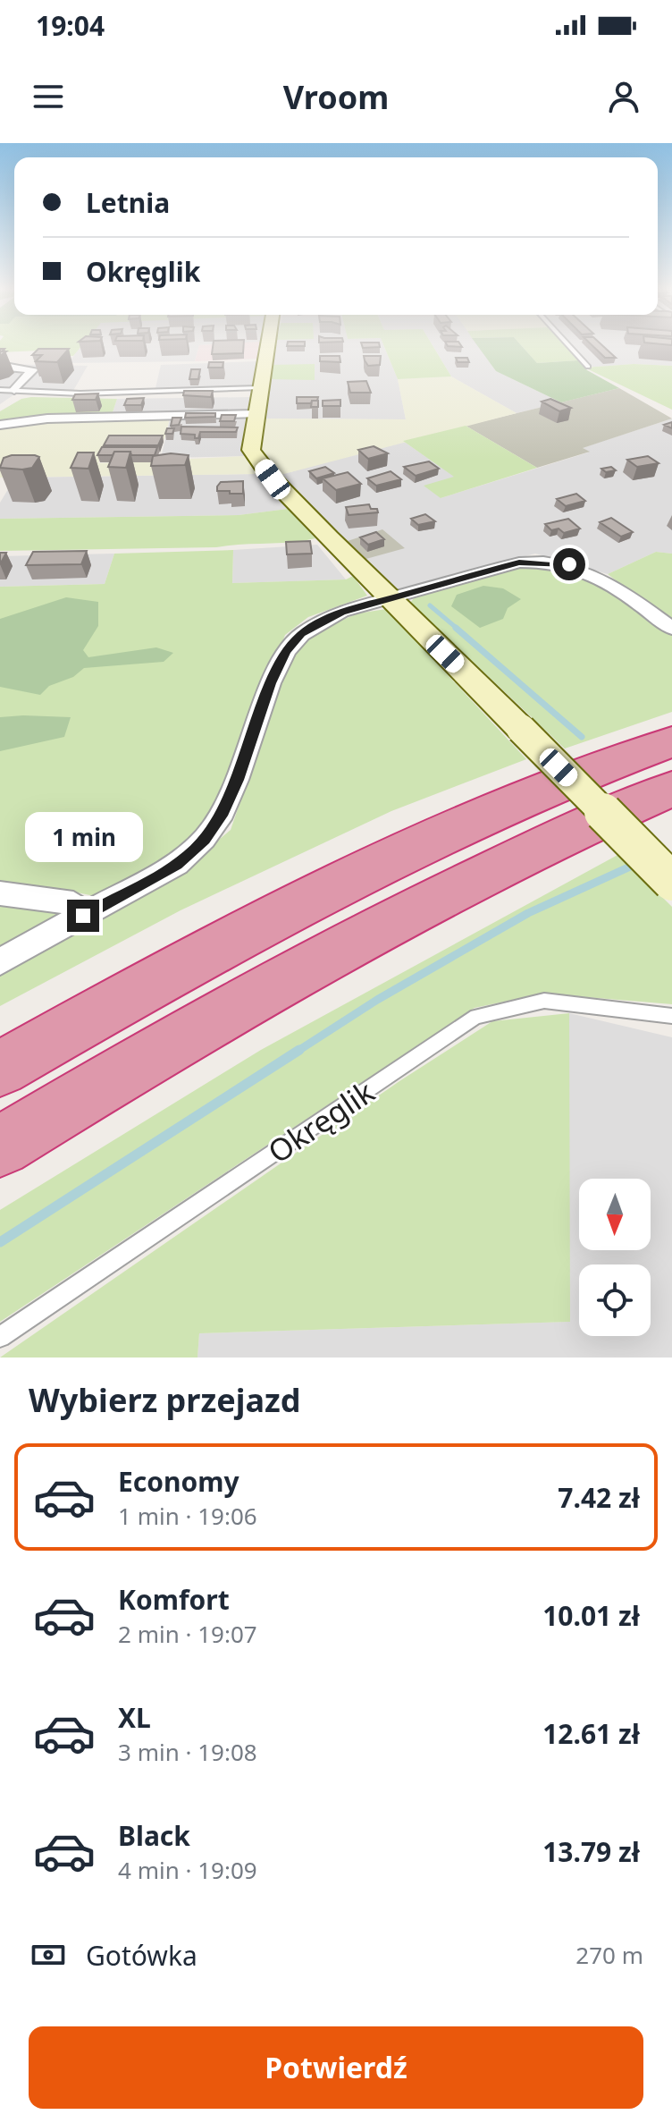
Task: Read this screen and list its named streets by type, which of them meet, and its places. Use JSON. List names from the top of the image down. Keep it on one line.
{"streets":{"lane":["Okręglik"]},"north":"bottom","page":{"status":"19:04","header":"Vroom","banner":["Letnia","Okręglik"],"bubble":"1 min","heading":"Wybierz przejazd","list":[{"name":"Economy","note":"1 min · 19:06","value":"7.42 zł"},{"name":"Komfort","note":"2 min · 19:07","value":"10.01 zł"},{"name":"XL","note":"3 min · 19:08","value":"12.61 zł"},{"name":"Black","note":"4 min · 19:09","value":"13.79 zł"}],"pay":["Gotówka","270 m"],"buttons":"Potwierdź"}}
